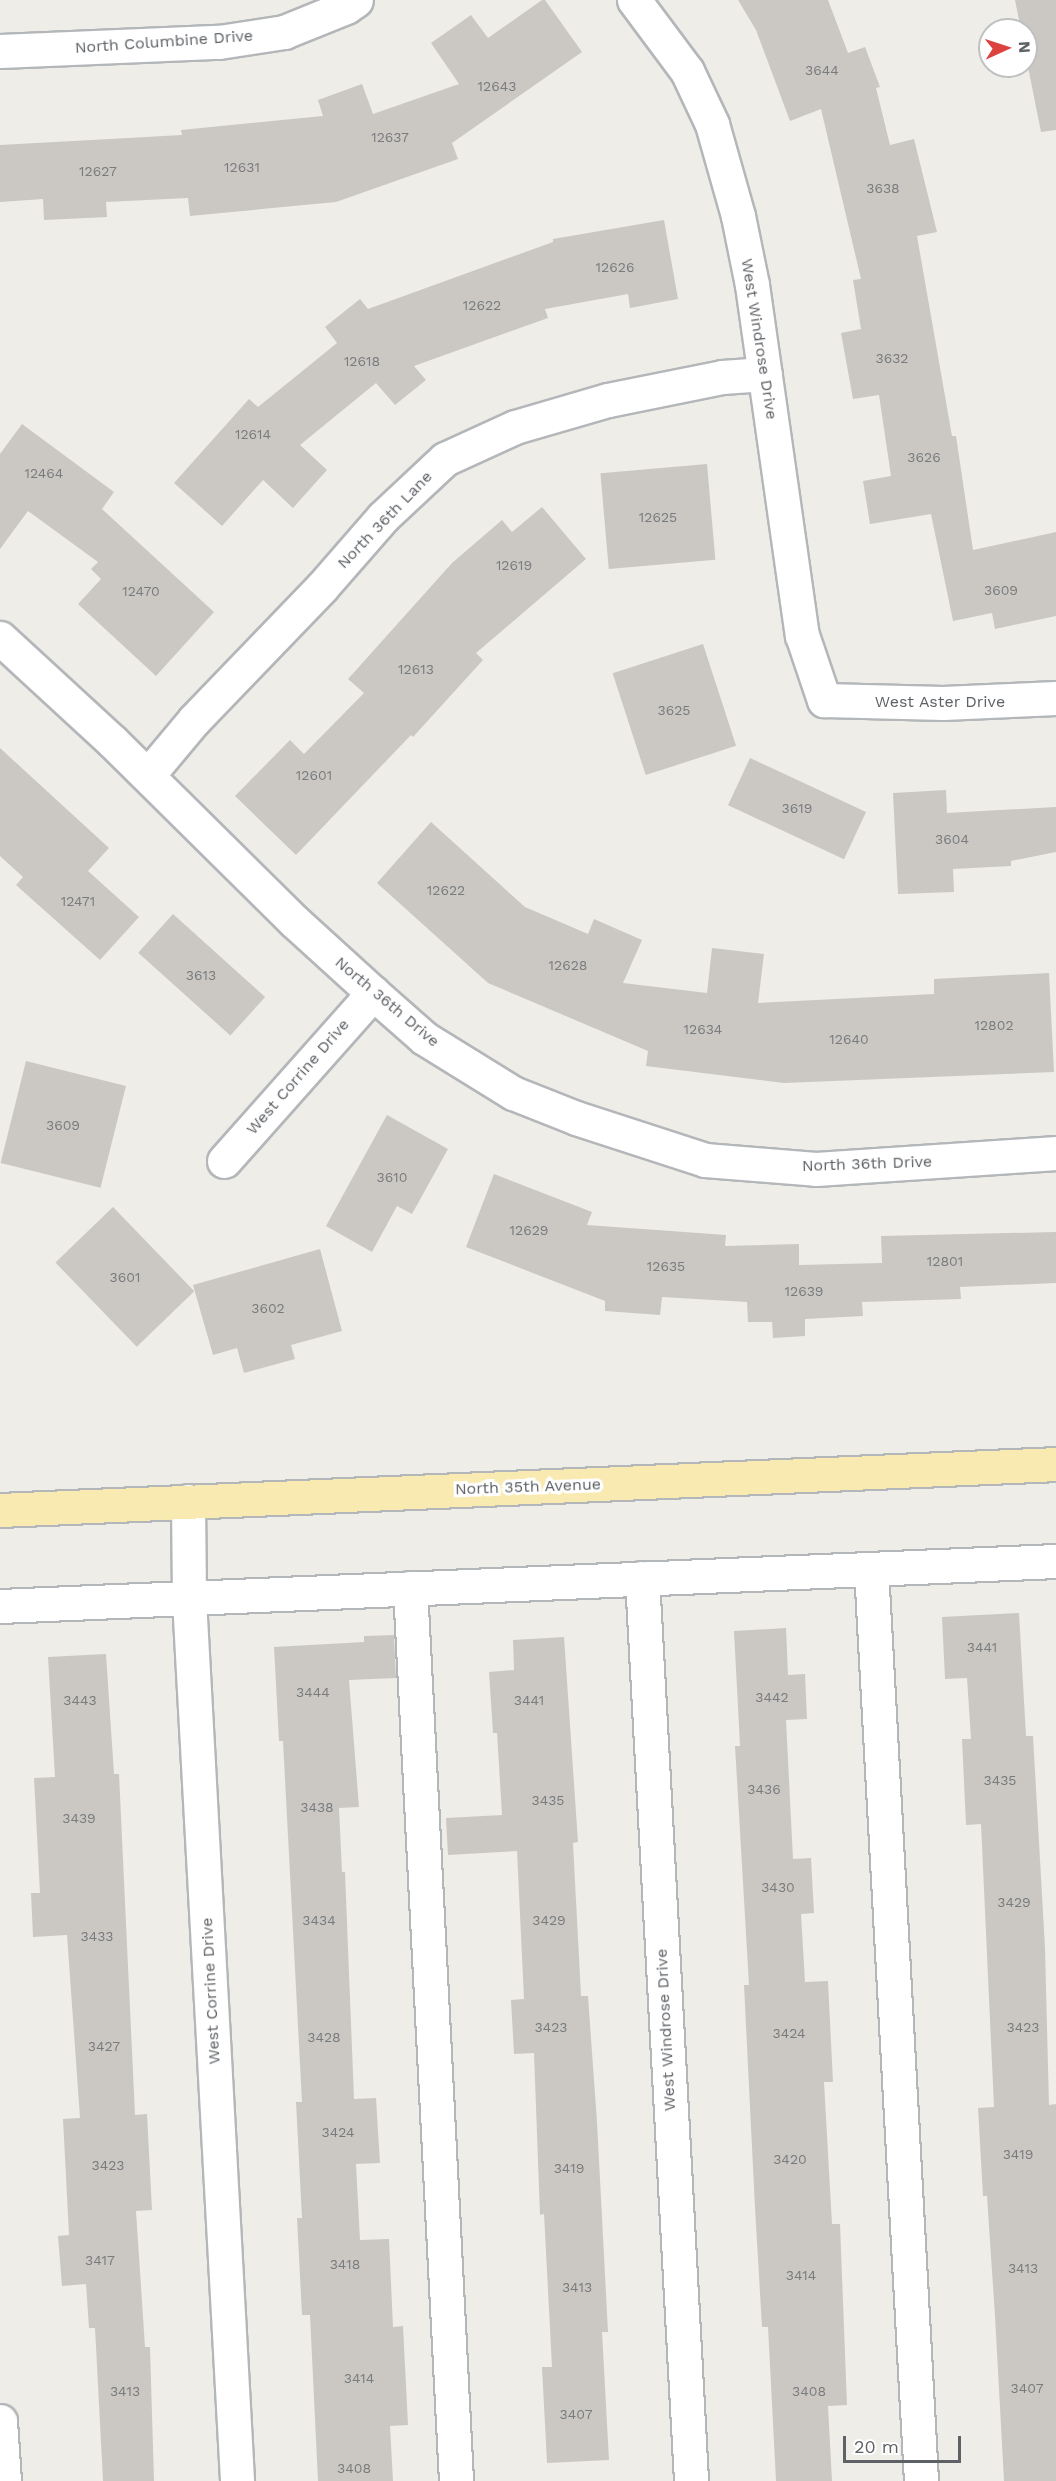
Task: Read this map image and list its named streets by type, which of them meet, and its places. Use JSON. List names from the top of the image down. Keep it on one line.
{"streets":{"main road":["North 35th Avenue"],"street":["North Columbine Drive","West Windrose Drive","North 36th Lane","West Aster Drive","North 36th Drive","West Corrine Drive"]},"crossings":[["West Windrose Drive","North 36th Lane"],["West Windrose Drive","West Aster Drive"],["North 36th Lane","North 36th Drive"],["North 36th Drive","West Corrine Drive"],["West Corrine Drive","North 35th Avenue"]],"house_numbers":["3644","12643","12637","12631","12627","3638","12626","12622","3632","12618","12614","3626","12464","12625","12619","3609","12470","12613","3625","12601","3619","3604","12622","12471","12628","3613","12802","12634","12640","3609","3610","12629","12801","12635","3601","12639","3602","3441","3444","3442","3443","3441","3435","3436","3435","3438","3439","3430","3429","3434","3429","3433","3423","3423","3424","3428","3427","3424","3419","3420","3423","3419","3417","3418","3413","3414","3413","3414","3407","3413","3408","3407","3408"],"scale_bar":"20 m","north":"right"}
